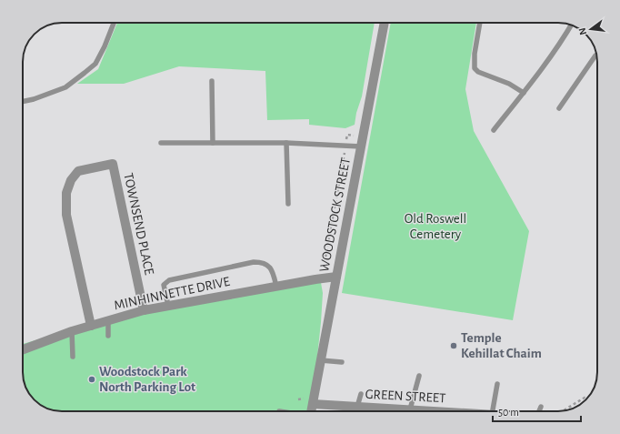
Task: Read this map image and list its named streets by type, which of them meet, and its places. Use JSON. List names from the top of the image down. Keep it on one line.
{"streets":{"street":["WOODSTOCK STREET","TOWNSEND PLACE","MINHINNETTE DRIVE","GREEN STREET"]},"crossings":[["WOODSTOCK STREET","MINHINNETTE DRIVE"],["WOODSTOCK STREET","GREEN STREET"],["TOWNSEND PLACE","MINHINNETTE DRIVE"]],"parks":["Old Roswell Cemetery"],"places":["Temple Kehillat Chaim","Woodstock Park North Parking Lot"],"scale_bar":"50 m","north":"left"}
